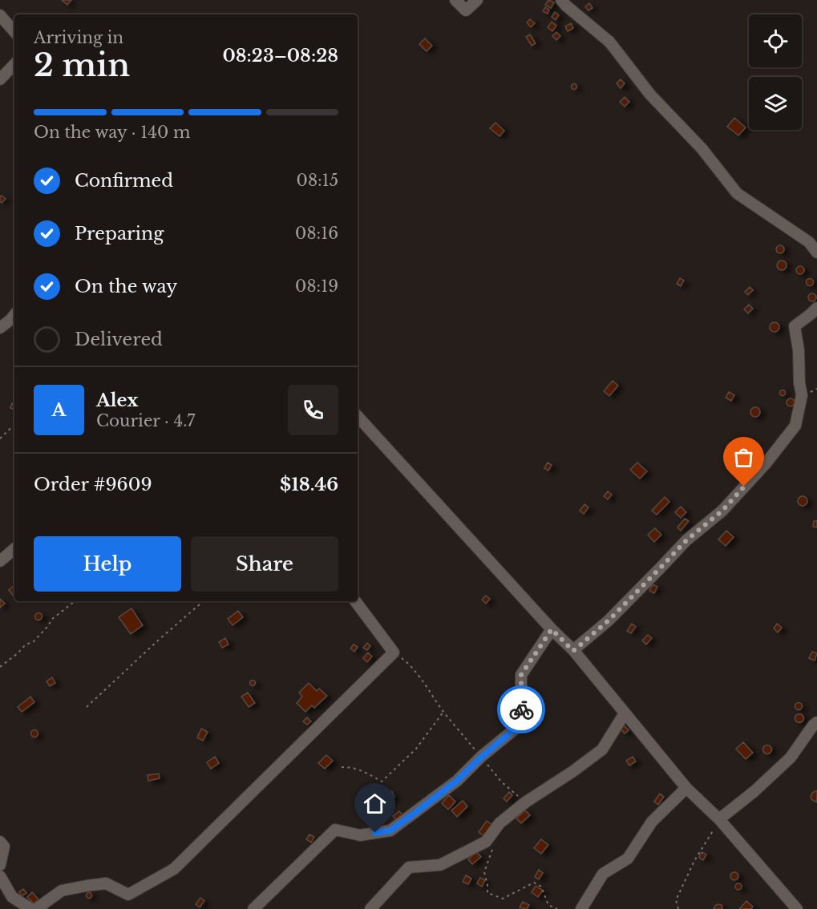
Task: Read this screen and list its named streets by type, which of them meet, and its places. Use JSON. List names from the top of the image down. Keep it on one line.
{"page":{"heading":["2 min","Arriving in","08:23–08:28"],"panel":["Alex","Courier · 4.7","Order #9609","$18.46"],"bar":"On the way · 140 m","list":[["Confirmed","08:15"],["Preparing","08:16"],["On the way","08:19"],"Delivered"],"round":"A","buttons":["Help","Share"]}}
